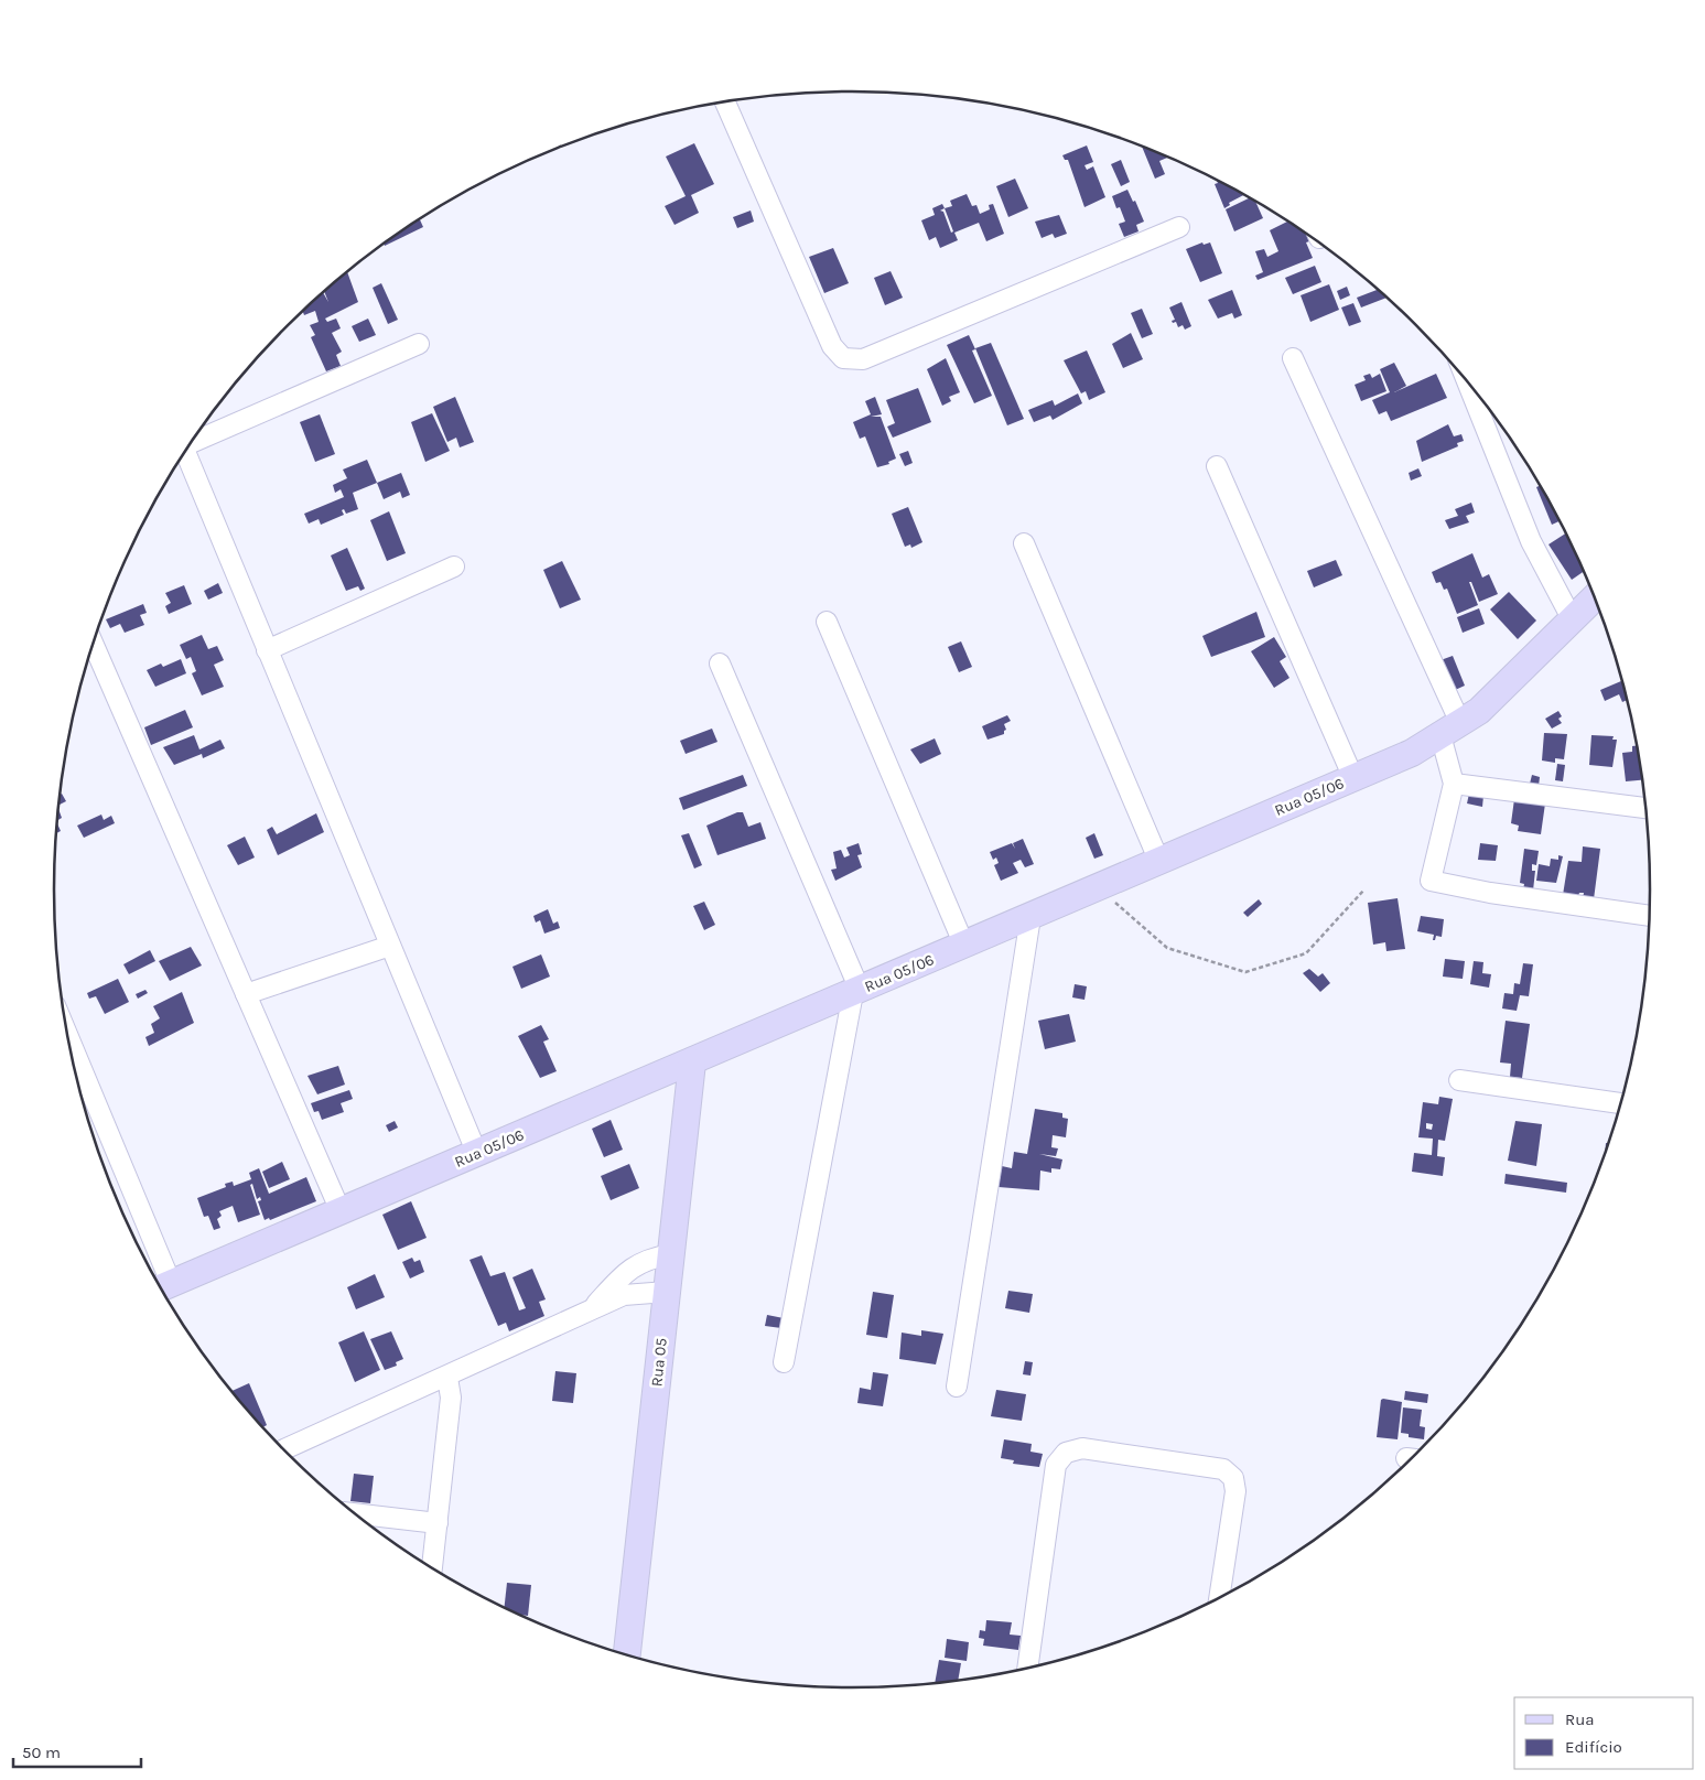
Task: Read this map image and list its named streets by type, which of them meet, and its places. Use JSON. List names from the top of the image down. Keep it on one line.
{"streets":{"street":["Rua 05/06","Rua 05"]},"crossings":[["Rua 05/06","Rua 05"]],"legend":["Rua","Edifício"],"scale_bar":"50 m"}
